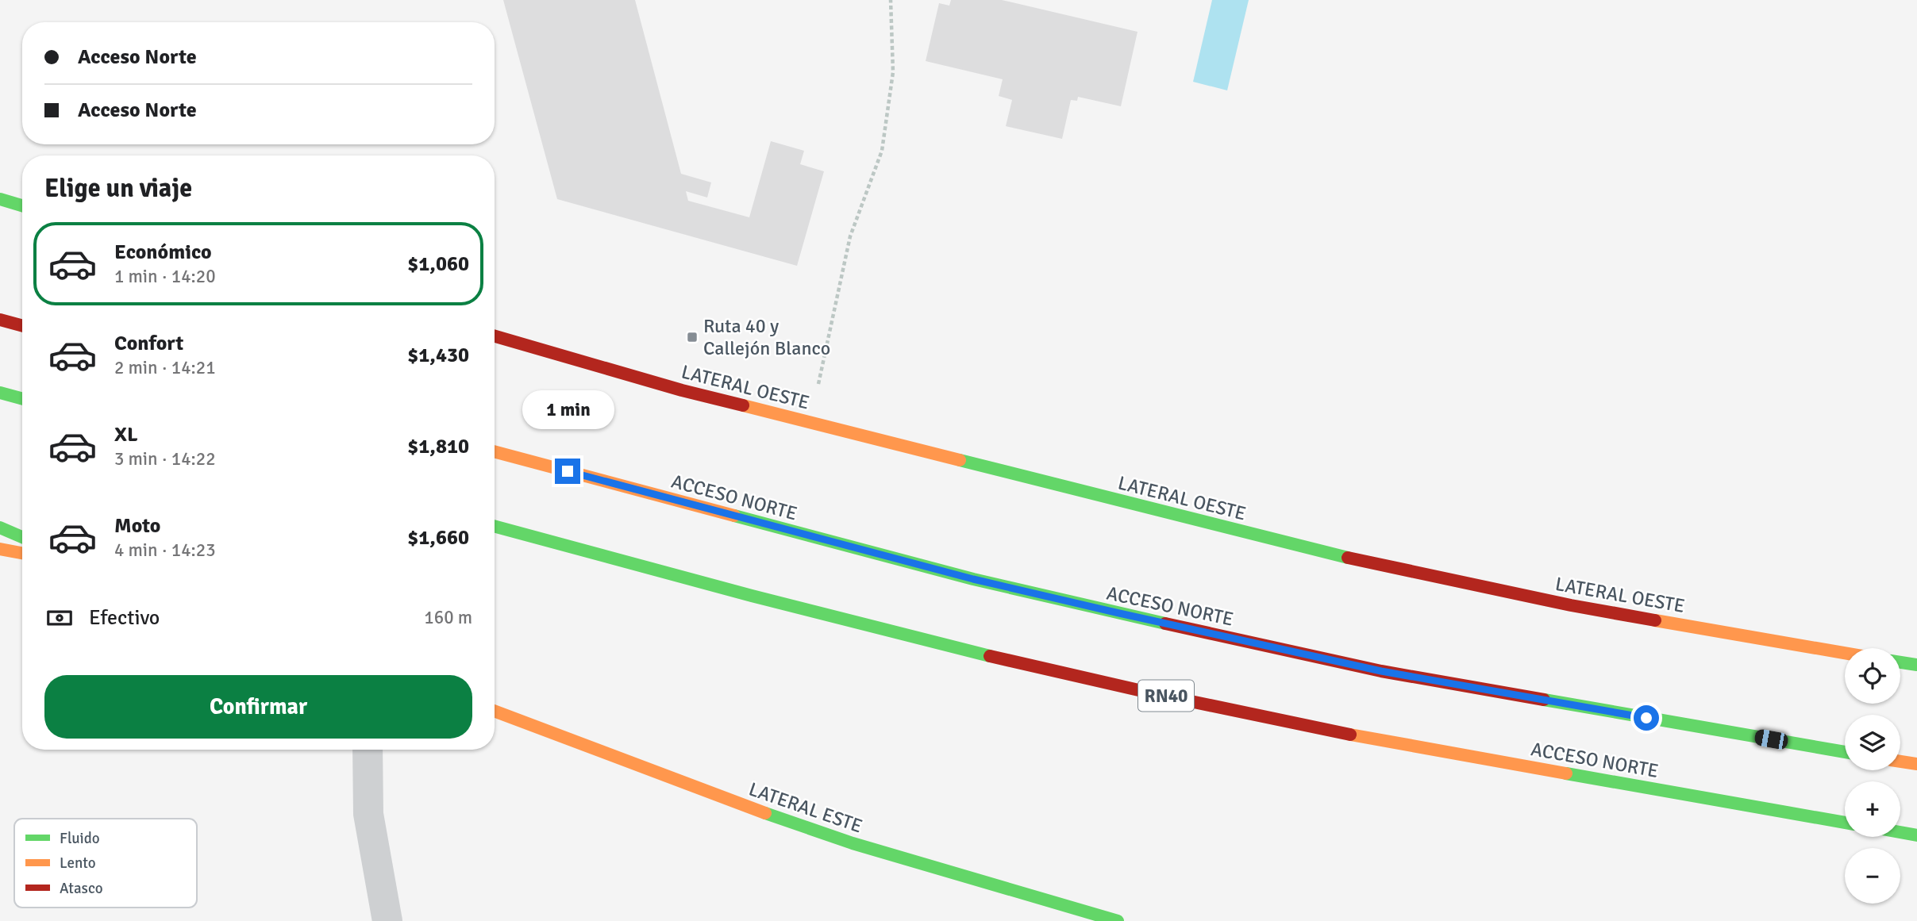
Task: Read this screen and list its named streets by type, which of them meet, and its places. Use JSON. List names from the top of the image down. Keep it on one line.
{"streets":{"main road":["LATERAL OESTE","ACCESO NORTE","RN40","LATERAL ESTE"]},"places":{"transit":["Ruta 40 y Callejón Blanco"]},"legend":["Fluido","Lento","Atasco"],"page":{"banner":["Acceso Norte","Acceso Norte"],"heading":"Elige un viaje","list":[{"name":"Económico","note":"1 min · 14:20","value":"$1,060"},{"name":"Confort","note":"2 min · 14:21","value":"$1,430"},{"name":"XL","note":"3 min · 14:22","value":"$1,810"},{"name":"Moto","note":"4 min · 14:23","value":"$1,660"}],"bubble":"1 min","pay":["Efectivo","160 m"],"map_buttons":["+","−"],"buttons":"Confirmar"}}
